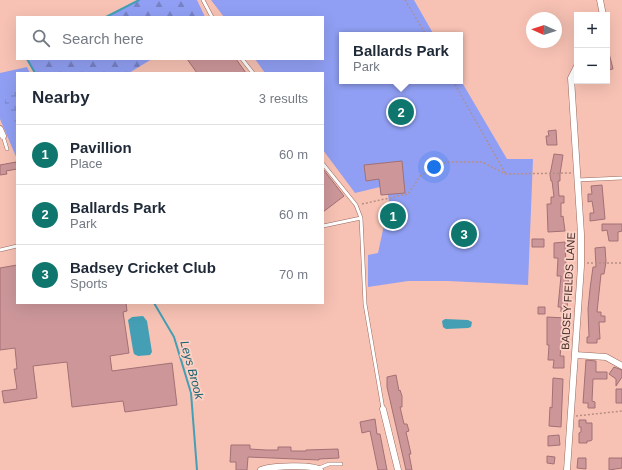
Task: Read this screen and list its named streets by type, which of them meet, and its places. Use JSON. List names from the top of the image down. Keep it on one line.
{"streets":{"street":["BADSEY FIELDS LANE"]},"water":["Leys Brook"],"north":"left","page":{"map_buttons":["+","−"],"search":"Search here","popup":["Ballards Park","Park"],"heading":["Nearby","3 results"],"pins":["2","1","3"],"list":[{"mark":"1","name":"Pavillion","note":"Place","value":"60 m"},{"mark":"2","name":"Ballards Park","note":"Park","value":"60 m"},{"mark":"3","name":"Badsey Cricket Club","note":"Sports","value":"70 m"}]}}
